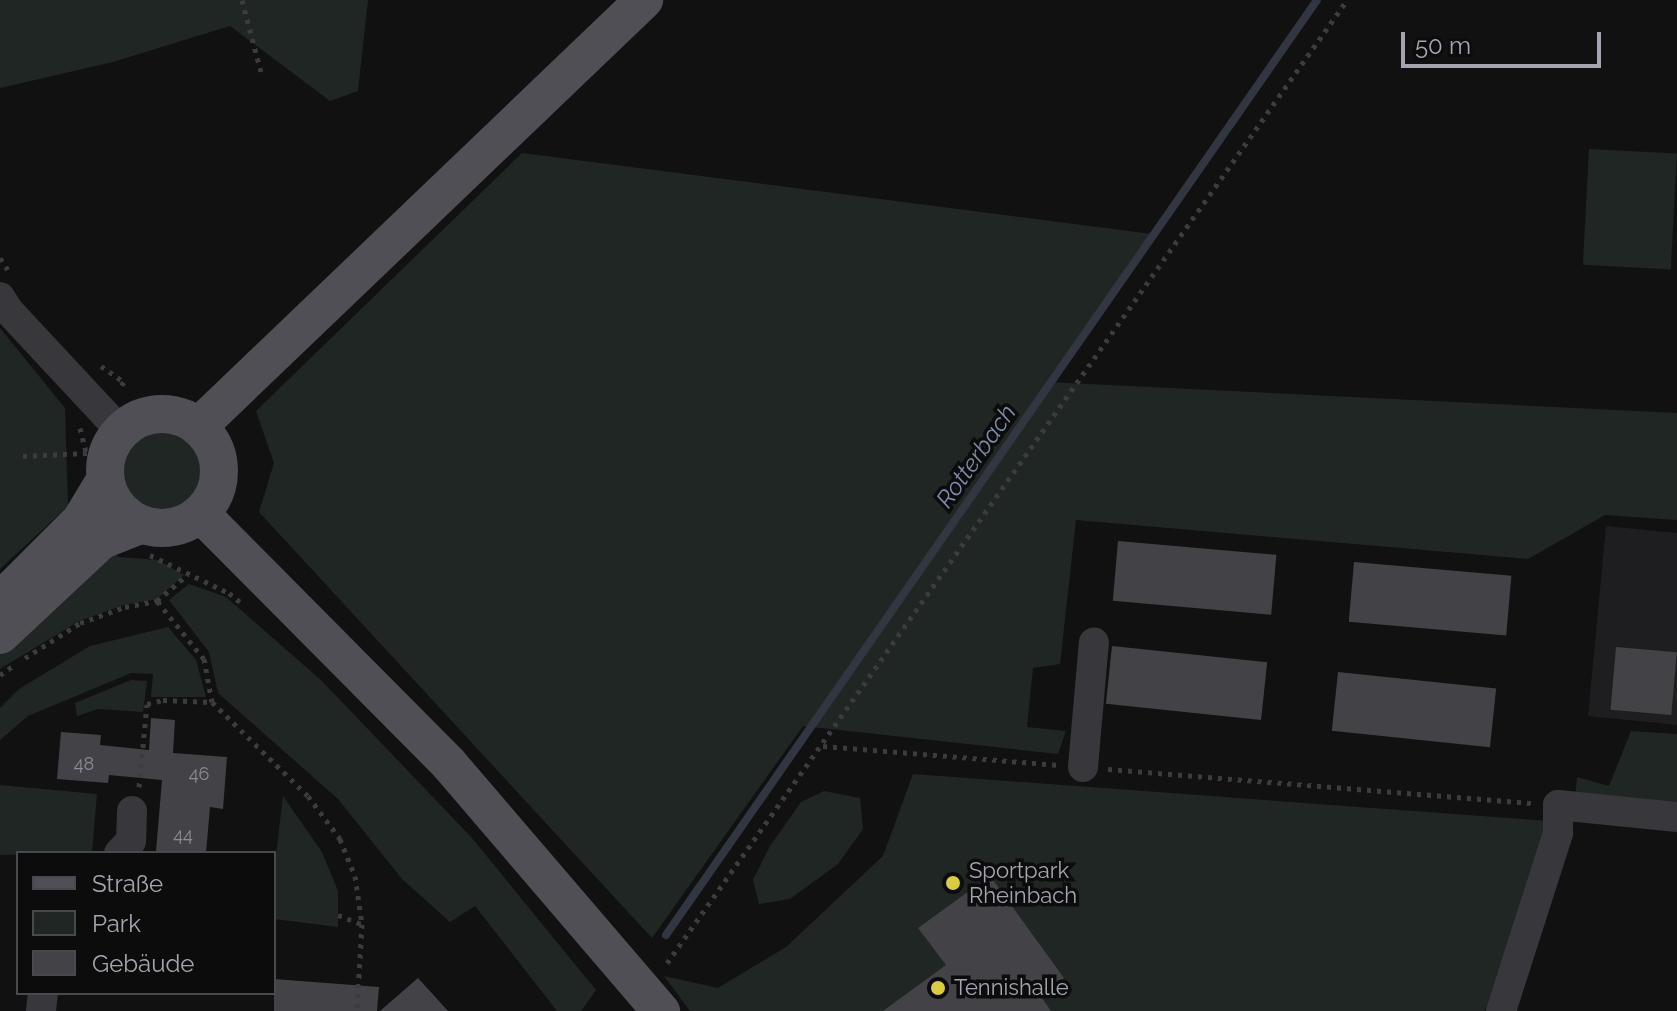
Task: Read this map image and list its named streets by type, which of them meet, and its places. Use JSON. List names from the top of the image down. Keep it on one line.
{"water":["Rotterbach"],"places":["Sportpark Rheinbach","Tennishalle"],"house_numbers":["48","46","44"],"legend":["Straße","Park","Gebäude"],"scale_bar":"50 m"}
